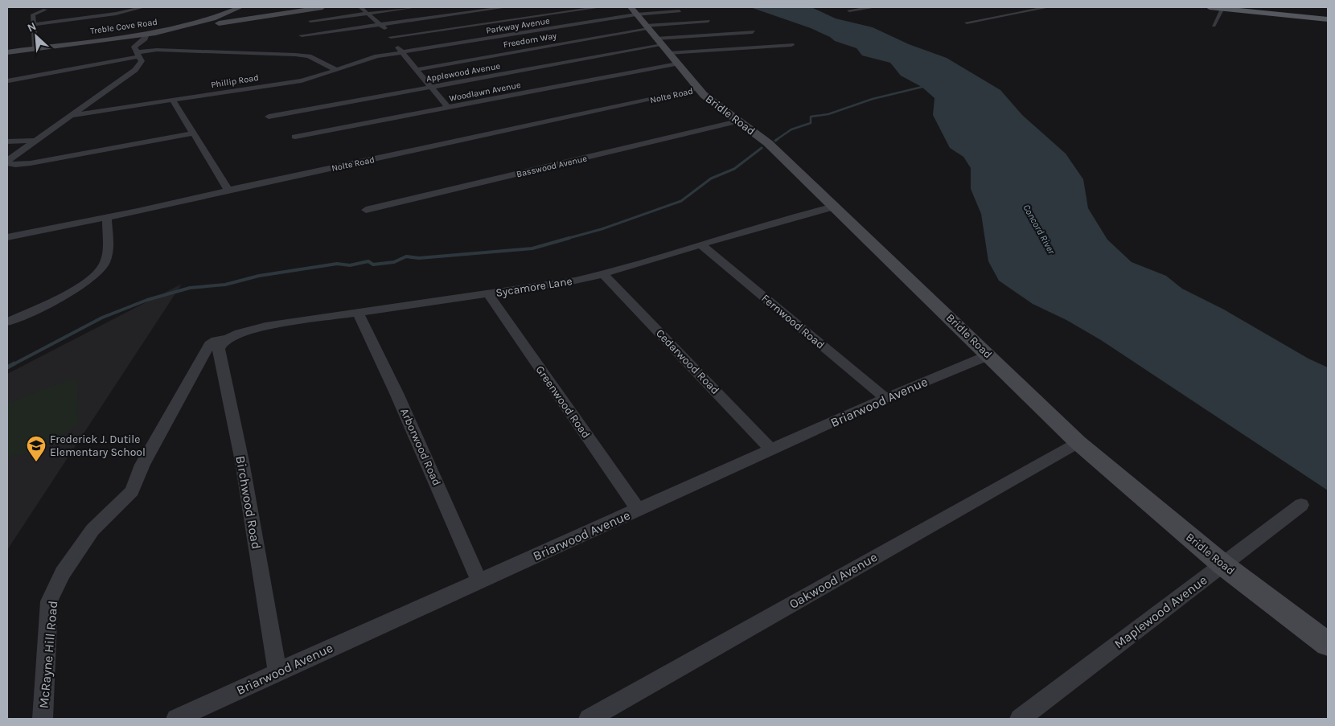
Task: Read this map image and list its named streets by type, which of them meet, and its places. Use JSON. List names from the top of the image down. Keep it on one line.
{"streets":{"street":["Parkway Avenue","Treble Cove Road","Freedom Way","Applewood Avenue","Phillip Road","Woodlawn Avenue","Nolte Road","Bridle Road","Basswood Avenue","Sycamore Lane","Fernwood Road","Cedarwood Road","Greenwood Road","Briarwood Avenue","Arborwood Road","Birchwood Road","Oakwood Avenue","Maplewood Avenue","McRayne Hill Road"]},"crossings":[["Parkway Avenue","Freedom Way"],["Parkway Avenue","Applewood Avenue"],["Parkway Avenue","Phillip Road"],["Parkway Avenue","Woodlawn Avenue"],["Parkway Avenue","Bridle Road"],["Freedom Way","Applewood Avenue"],["Freedom Way","Woodlawn Avenue"],["Freedom Way","Bridle Road"],["Applewood Avenue","Woodlawn Avenue"],["Applewood Avenue","Bridle Road"],["Woodlawn Avenue","Bridle Road"],["Nolte Road","Bridle Road"],["Bridle Road","Basswood Avenue"],["Bridle Road","Sycamore Lane"],["Bridle Road","Briarwood Avenue"],["Bridle Road","Oakwood Avenue"],["Bridle Road","Maplewood Avenue"],["Sycamore Lane","Fernwood Road"],["Sycamore Lane","Cedarwood Road"],["Sycamore Lane","Greenwood Road"],["Sycamore Lane","Arborwood Road"],["Sycamore Lane","Birchwood Road"],["Sycamore Lane","McRayne Hill Road"],["Fernwood Road","Briarwood Avenue"],["Cedarwood Road","Briarwood Avenue"],["Greenwood Road","Briarwood Avenue"],["Briarwood Avenue","Arborwood Road"],["Briarwood Avenue","Birchwood Road"],["Birchwood Road","McRayne Hill Road"]],"water":["Concord River"],"places":{"school or university":["Frederick J. Dutile Elementary School"]},"north":"top left"}
